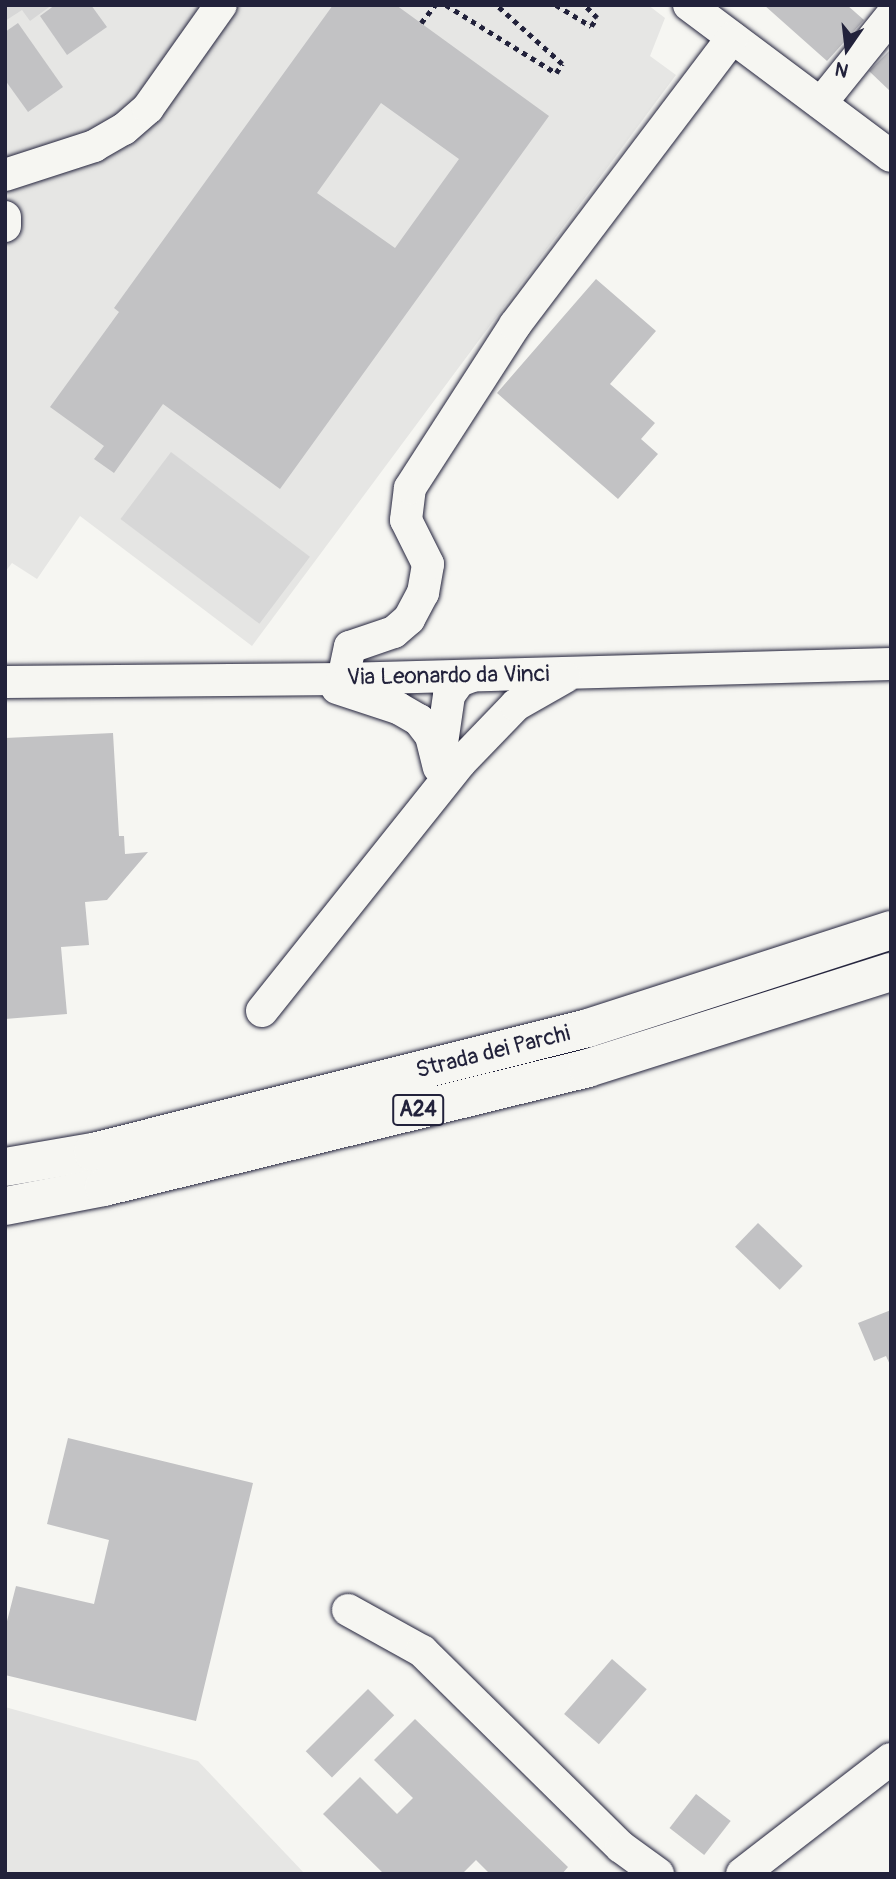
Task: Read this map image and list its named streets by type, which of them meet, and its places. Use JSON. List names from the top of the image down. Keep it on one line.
{"streets":{"highway":["Strada dei Parchi","A24"],"street":["Via Leonardo da Vinci"]},"north":"bottom"}
